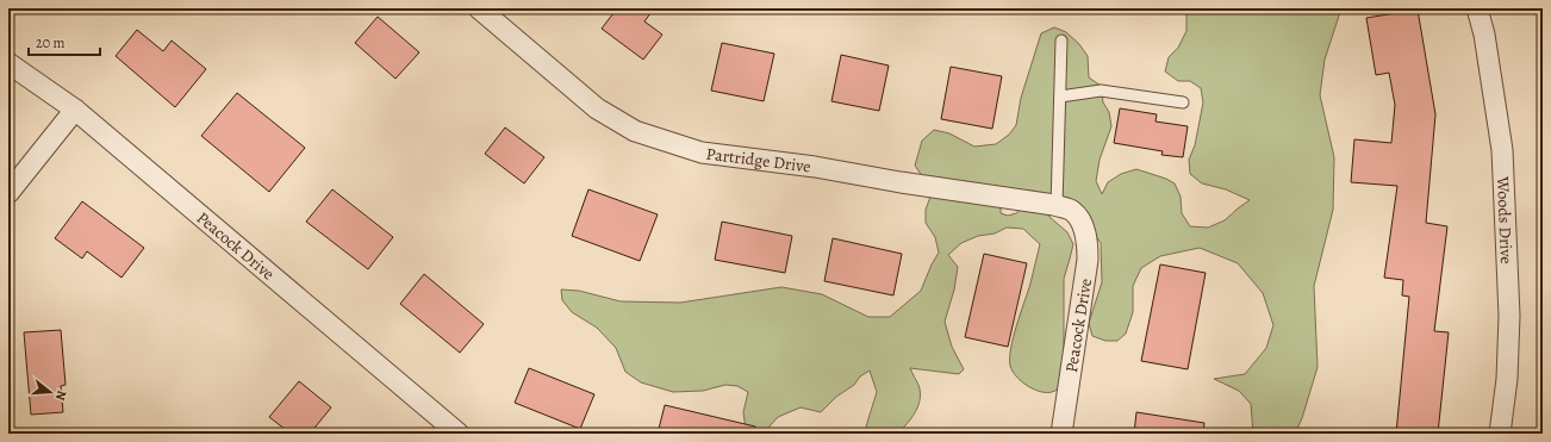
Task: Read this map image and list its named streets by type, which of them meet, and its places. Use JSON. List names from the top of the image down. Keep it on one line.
{"streets":{"street":["Partridge Drive","Woods Drive","Peacock Drive"]},"crossings":[["Partridge Drive","Peacock Drive"]],"scale_bar":"20 m","north":"right"}
